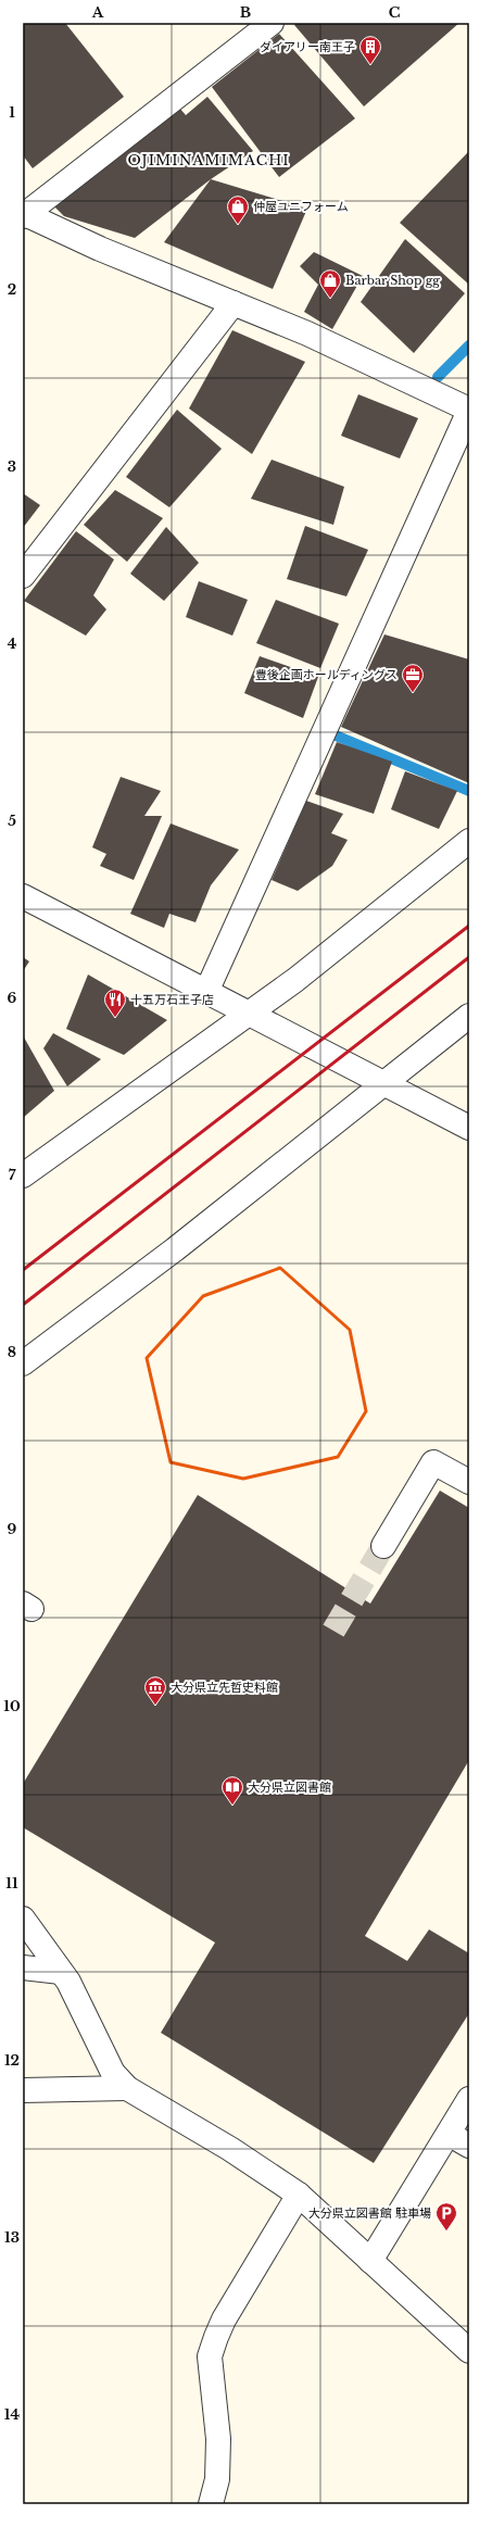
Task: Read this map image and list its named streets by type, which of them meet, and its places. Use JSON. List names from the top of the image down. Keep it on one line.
{"districts":["OJIMINAMIMACHI"],"places":{"building":["ダイアリー南王子"],"shop":["仲屋ユニフォーム","Barbar Shop gg"],"office":["豊後企画ホールディングス"],"restaurant":["十五万石王子店"],"museum":["大分県立先哲史料館"],"library":["大分県立図書館"],"parking":["大分県立図書館 駐車場"]},"grid":{"columns":["A","B","C"],"rows":["1","2","3","4","5","6","7","8","9","10","11","12","13","14"]}}
